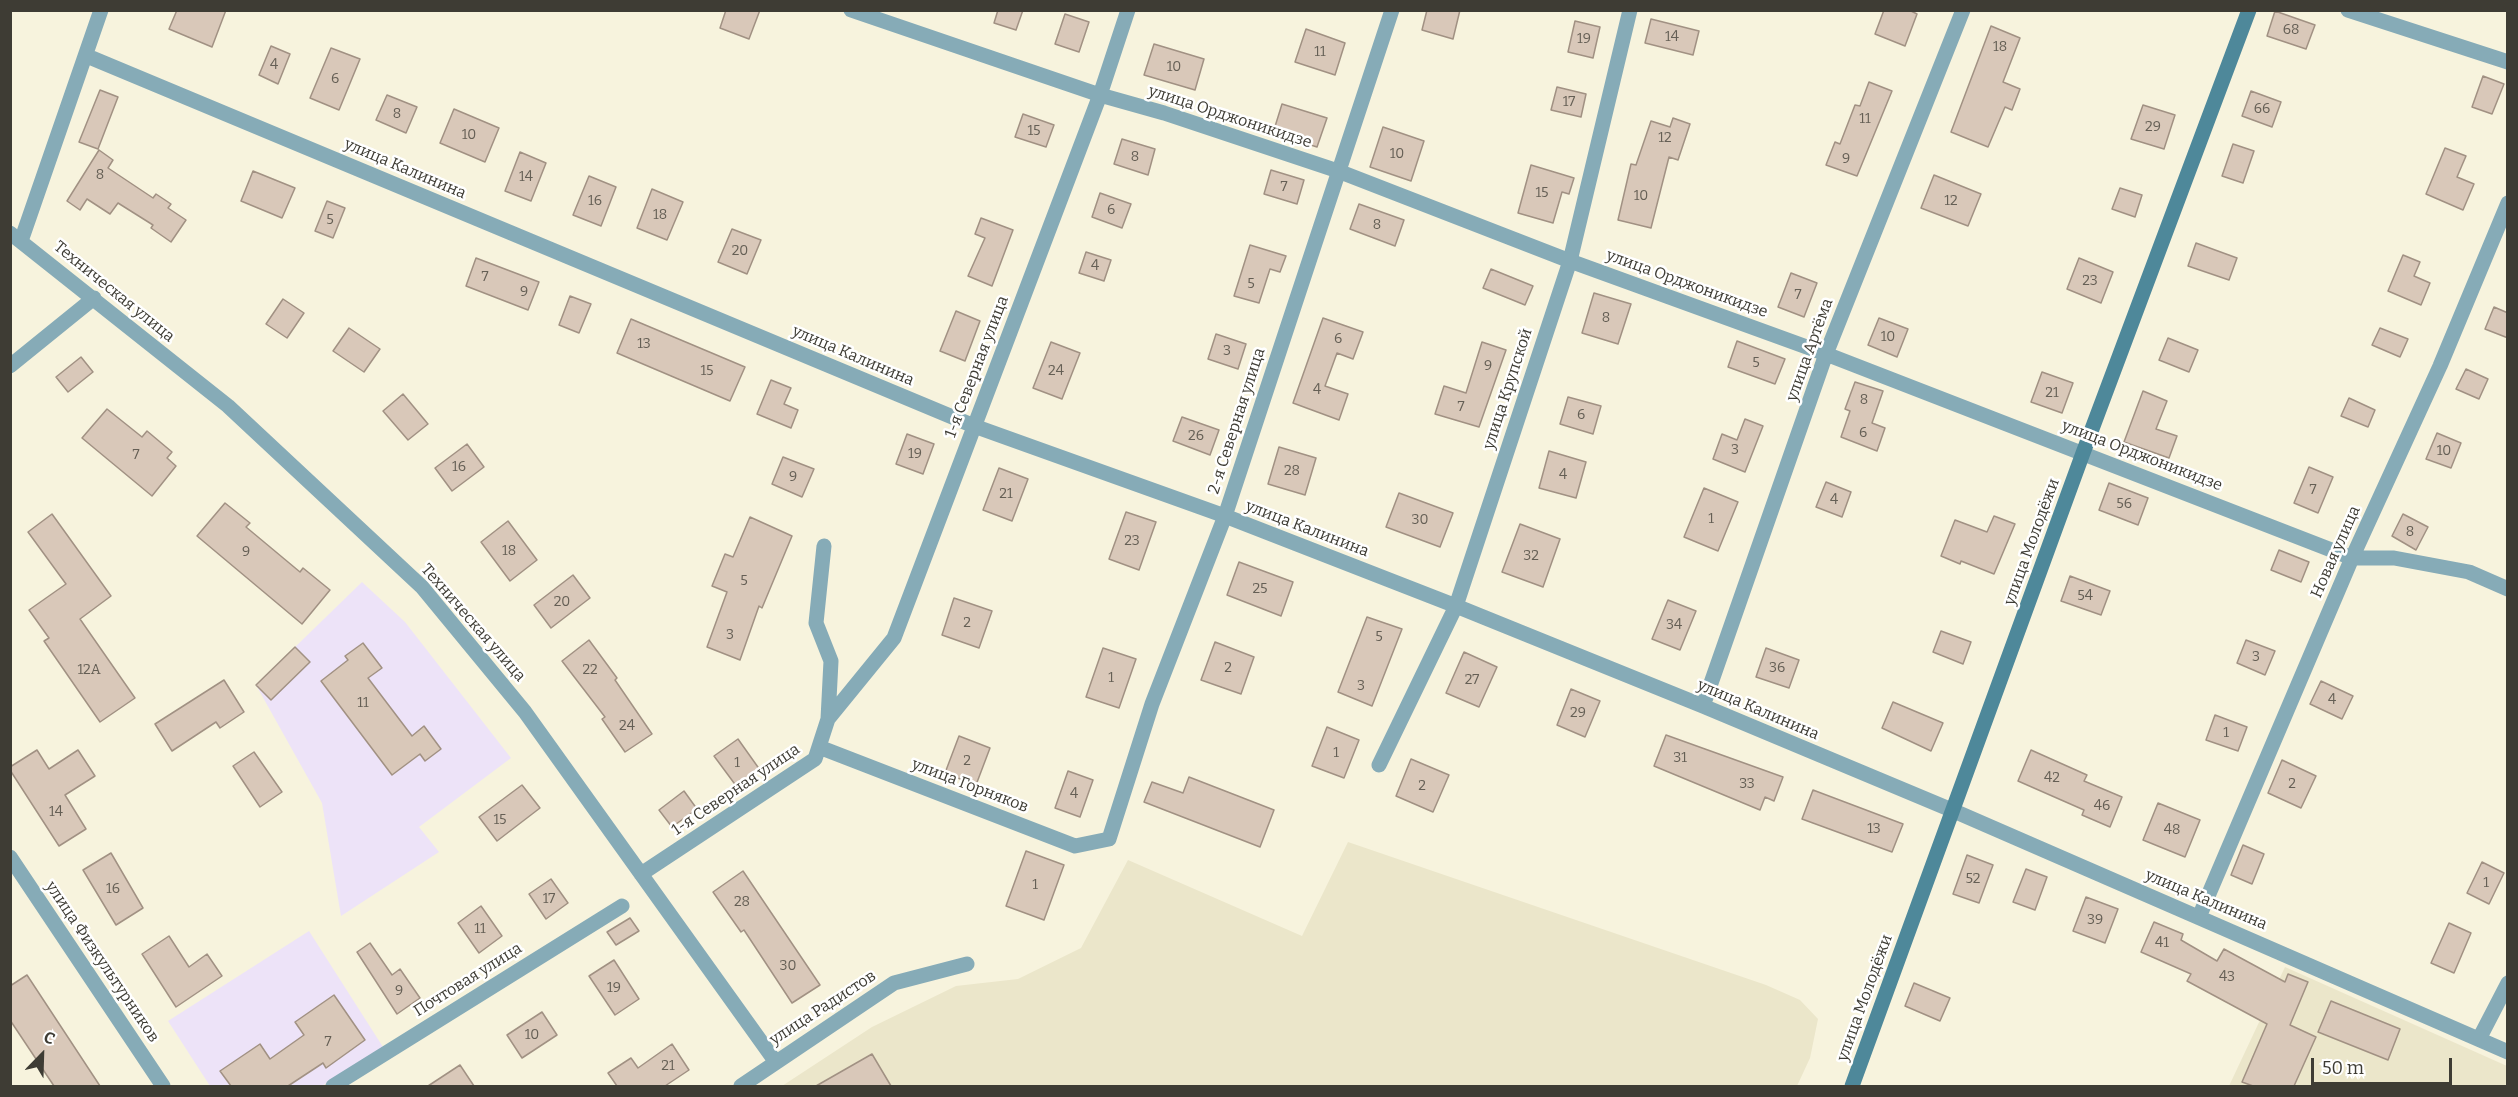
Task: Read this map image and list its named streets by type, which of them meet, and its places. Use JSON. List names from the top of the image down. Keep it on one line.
{"streets":{"main road":["улица Молодёжи"],"street":["улица Орджоникидзе","улица Калинина","Техническая улица","улица Артёма","1-я Северная улица","улица Крупской","2-я Северная улица","Новая улица","улица Горняков","улица Физкультурников","Почтовая улица","улица Радистов"]},"crossings":[["улица Орджоникидзе","улица Артёма"],["улица Орджоникидзе","1-я Северная улица"],["улица Орджоникидзе","улица Крупской"],["улица Орджоникидзе","2-я Северная улица"],["улица Орджоникидзе","улица Молодёжи"],["улица Орджоникидзе","Новая улица"],["улица Калинина","улица Артёма"],["улица Калинина","1-я Северная улица"],["улица Калинина","улица Крупской"],["улица Калинина","2-я Северная улица"],["улица Калинина","улица Молодёжи"],["улица Калинина","Новая улица"],["Техническая улица","1-я Северная улица"],["Техническая улица","улица Радистов"],["1-я Северная улица","улица Горняков"],["2-я Северная улица","улица Горняков"]],"house_numbers":["68","14","19","18","11","4","10","6","17","66","8","11","29","15","10","12","10","8","9","8","14","7","15","10","16","12","6","18","5","8","20","4","7","23","5","9","7","8","10","6","13","3","5","9","15","24","4","21","8","7","6","6","26","3","10","19","7","16","28","4","9","7","21","4","56","1","30","8","23","18","9","32","5","25","54","20","2","34","3","5","3","2","36","12А","22","1","27","3","4","11","29","24","1","1","31","2","1","42","33","2","2","4","46","14","15","13","48","52","1","1","16","17","28","39","11","41","30","43","19","9","10","7","21"],"scale_bar":"50 m","north":"top right"}
